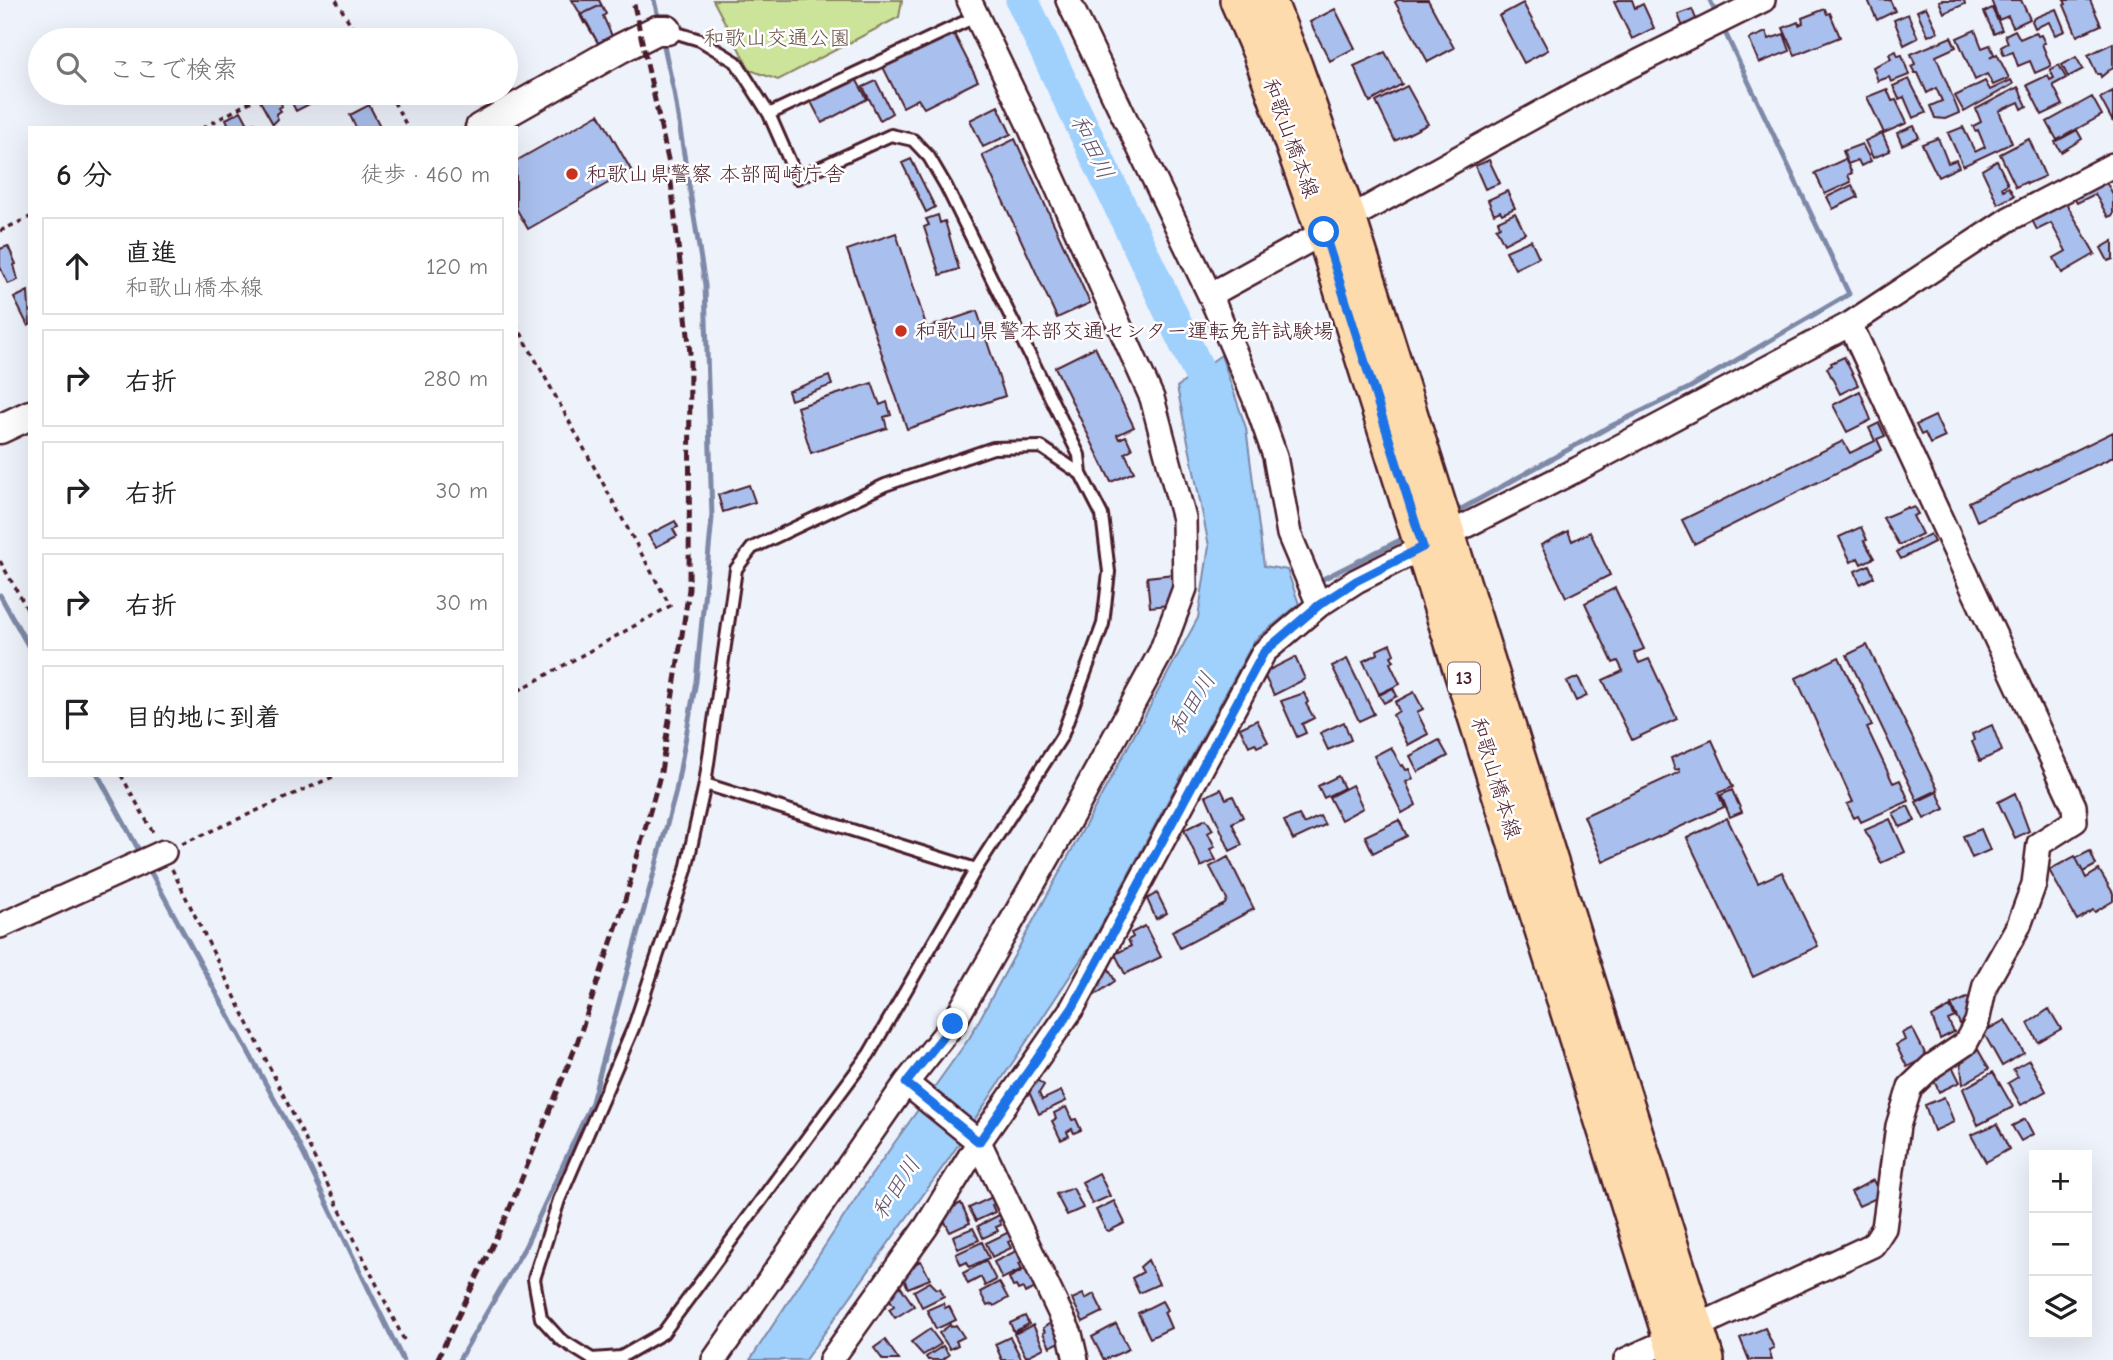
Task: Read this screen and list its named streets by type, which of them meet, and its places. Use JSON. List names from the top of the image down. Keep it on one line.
{"streets":{"main road":["和歌山橋本線","13"]},"water":["和田川"],"parks":["和歌山交通公園"],"places":["和歌山県警察 本部岡崎庁舎","和歌山県警本部交通センター運転免許試験場"],"page":{"search":"ここで検索","heading":["6 分","徒歩 · 460 m"],"list":[["直進","和歌山橋本線","120 m"],["右折","280 m"],["右折","30 m"],["右折","30 m"],"目的地に到着"],"map_buttons":["+","−"]}}
